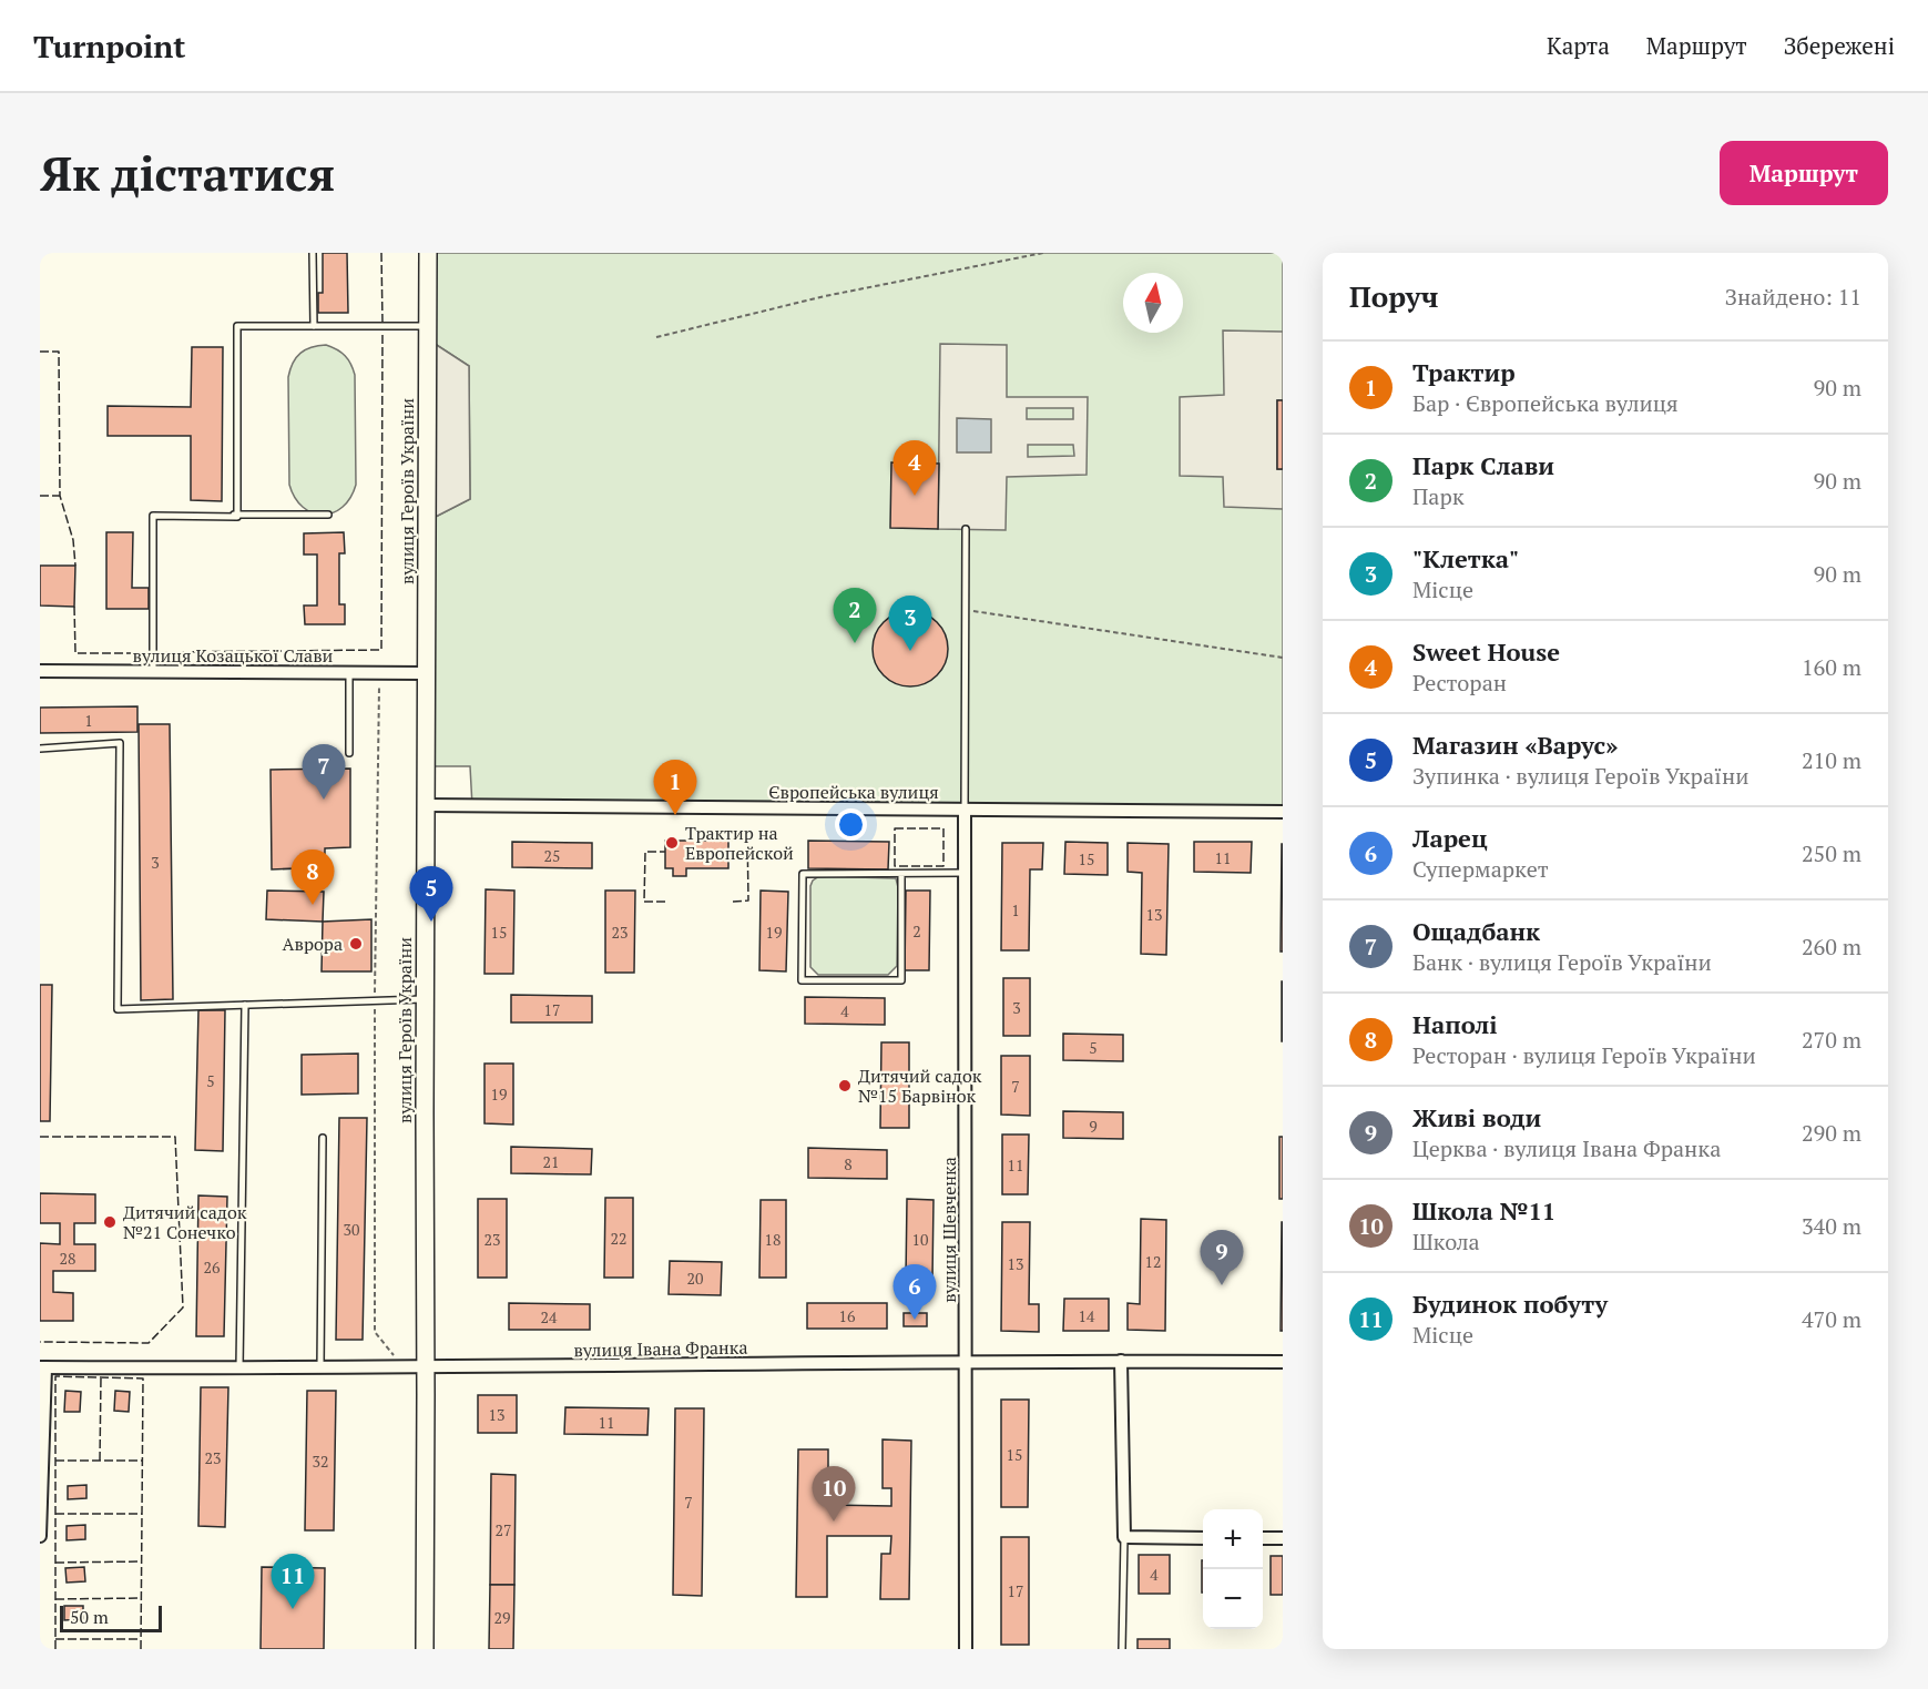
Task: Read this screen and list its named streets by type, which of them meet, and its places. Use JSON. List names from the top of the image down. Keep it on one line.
{"streets":{"street":["вулиця Героїв України","вулиця Козацької Слави","Європейська вулиця","вулиця Шевченка","вулиця Івана Франка"]},"crossings":[["вулиця Героїв України","вулиця Козацької Слави"],["вулиця Героїв України","Європейська вулиця"],["вулиця Героїв України","вулиця Івана Франка"],["Європейська вулиця","вулиця Шевченка"],["вулиця Шевченка","вулиця Івана Франка"]],"places":["Трактир на Европейской","Аврора","Дитячий садок №15 Барвінок","Дитячий садок №21 Сонечко"],"house_numbers":["1","25","11","15","3","1","13","2","15","23","19","3","17","4","5","5","7","19","9","21","8","11","30","22","23","18","10","28","12","13","26","20","16","14","24","13","11","15","23","32","7","27","4","17","29"],"scale_bar":"50 m","north":"top","page":{"header":"Turnpoint","nav":["Карта","Маршрут","Збережені"],"buttons":"Маршрут","title":"Як дістатися","heading":["Поруч","Знайдено: 11"],"list":[{"mark":"1","name":"Трактир","note":"Бар · Європейська вулиця","value":"90 m"},{"mark":"2","name":"Парк Слави","note":"Парк","value":"90 m"},{"mark":"3","name":"\"Клетка\"","note":"Місце","value":"90 m"},{"mark":"4","name":"Sweet House","note":"Ресторан","value":"160 m"},{"mark":"5","name":"Магазин «Варус»","note":"Зупинка · вулиця Героїв України","value":"210 m"},{"mark":"6","name":"Ларец","note":"Супермаркет","value":"250 m"},{"mark":"7","name":"Ощадбанк","note":"Банк · вулиця Героїв України","value":"260 m"},{"mark":"8","name":"Наполі","note":"Ресторан · вулиця Героїв України","value":"270 m"},{"mark":"9","name":"Живі води","note":"Церква · вулиця Івана Франка","value":"290 m"},{"mark":"10","name":"Школа №11","note":"Школа","value":"340 m"},{"mark":"11","name":"Будинок побуту","note":"Місце","value":"470 m"}],"pins":["4","2","3","7","1","8","5","9","6","10","11"],"map_buttons":["+","−"],"scale":"50 m"}}
